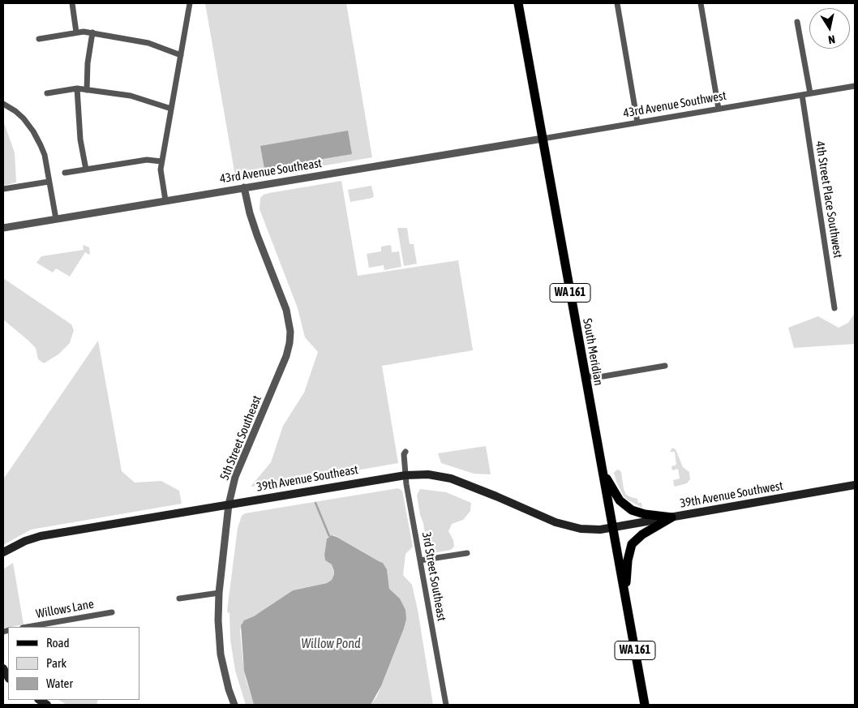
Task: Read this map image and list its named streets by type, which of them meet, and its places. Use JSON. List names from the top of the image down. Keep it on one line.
{"streets":{"main road":["WA 161","South Meridian","39th Avenue Southeast","39th Avenue Southwest"],"street":["43rd Avenue Southwest","43rd Avenue Southeast","4th Street Place Southwest","5th Street Southeast","3rd Street Southeast","Willows Lane"]},"crossings":[["43rd Avenue Southwest","43rd Avenue Southeast"],["43rd Avenue Southwest","4th Street Place Southwest"],["43rd Avenue Southwest","South Meridian"],["43rd Avenue Southeast","South Meridian"],["43rd Avenue Southeast","5th Street Southeast"],["South Meridian","39th Avenue Southeast"],["South Meridian","39th Avenue Southwest"],["5th Street Southeast","39th Avenue Southeast"],["39th Avenue Southeast","39th Avenue Southwest"],["39th Avenue Southeast","3rd Street Southeast"]],"water":["Willow Pond"],"legend":["Road","Park","Water"],"north":"bottom"}
